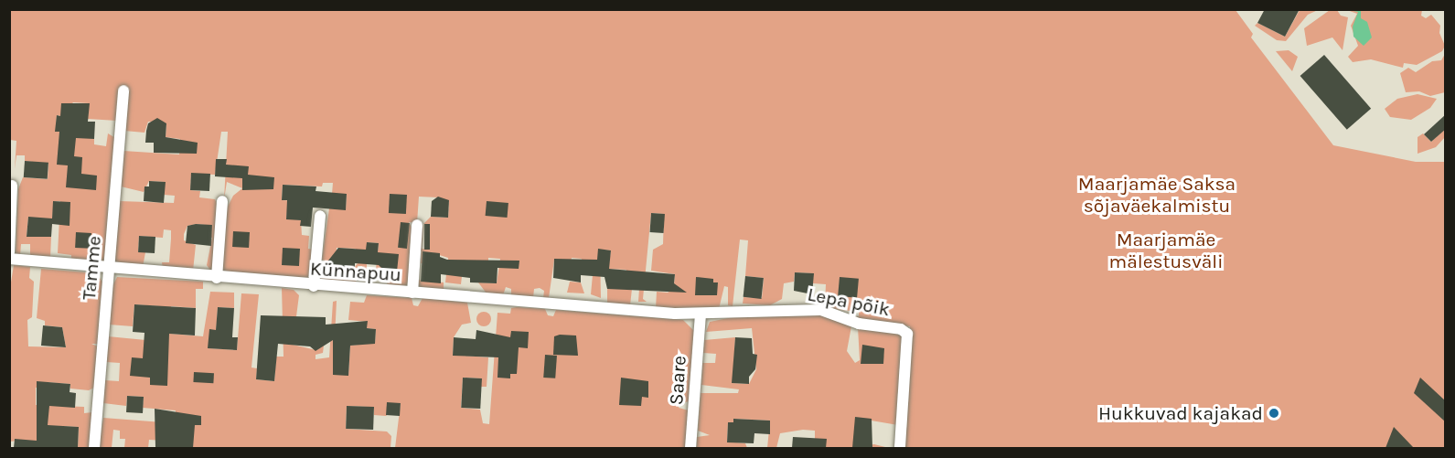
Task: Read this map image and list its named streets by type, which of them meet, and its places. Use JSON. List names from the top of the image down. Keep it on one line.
{"streets":{"street":["Tamme","Künnapuu","Lepa põik","Saare"]},"crossings":[["Tamme","Künnapuu"],["Künnapuu","Lepa põik"],["Künnapuu","Saare"],["Lepa põik","Saare"]],"parks":["Maarjamäe Saksa sõjaväekalmistu","Maarjamäe mälestusväli"],"places":["Hukkuvad kajakad"]}
